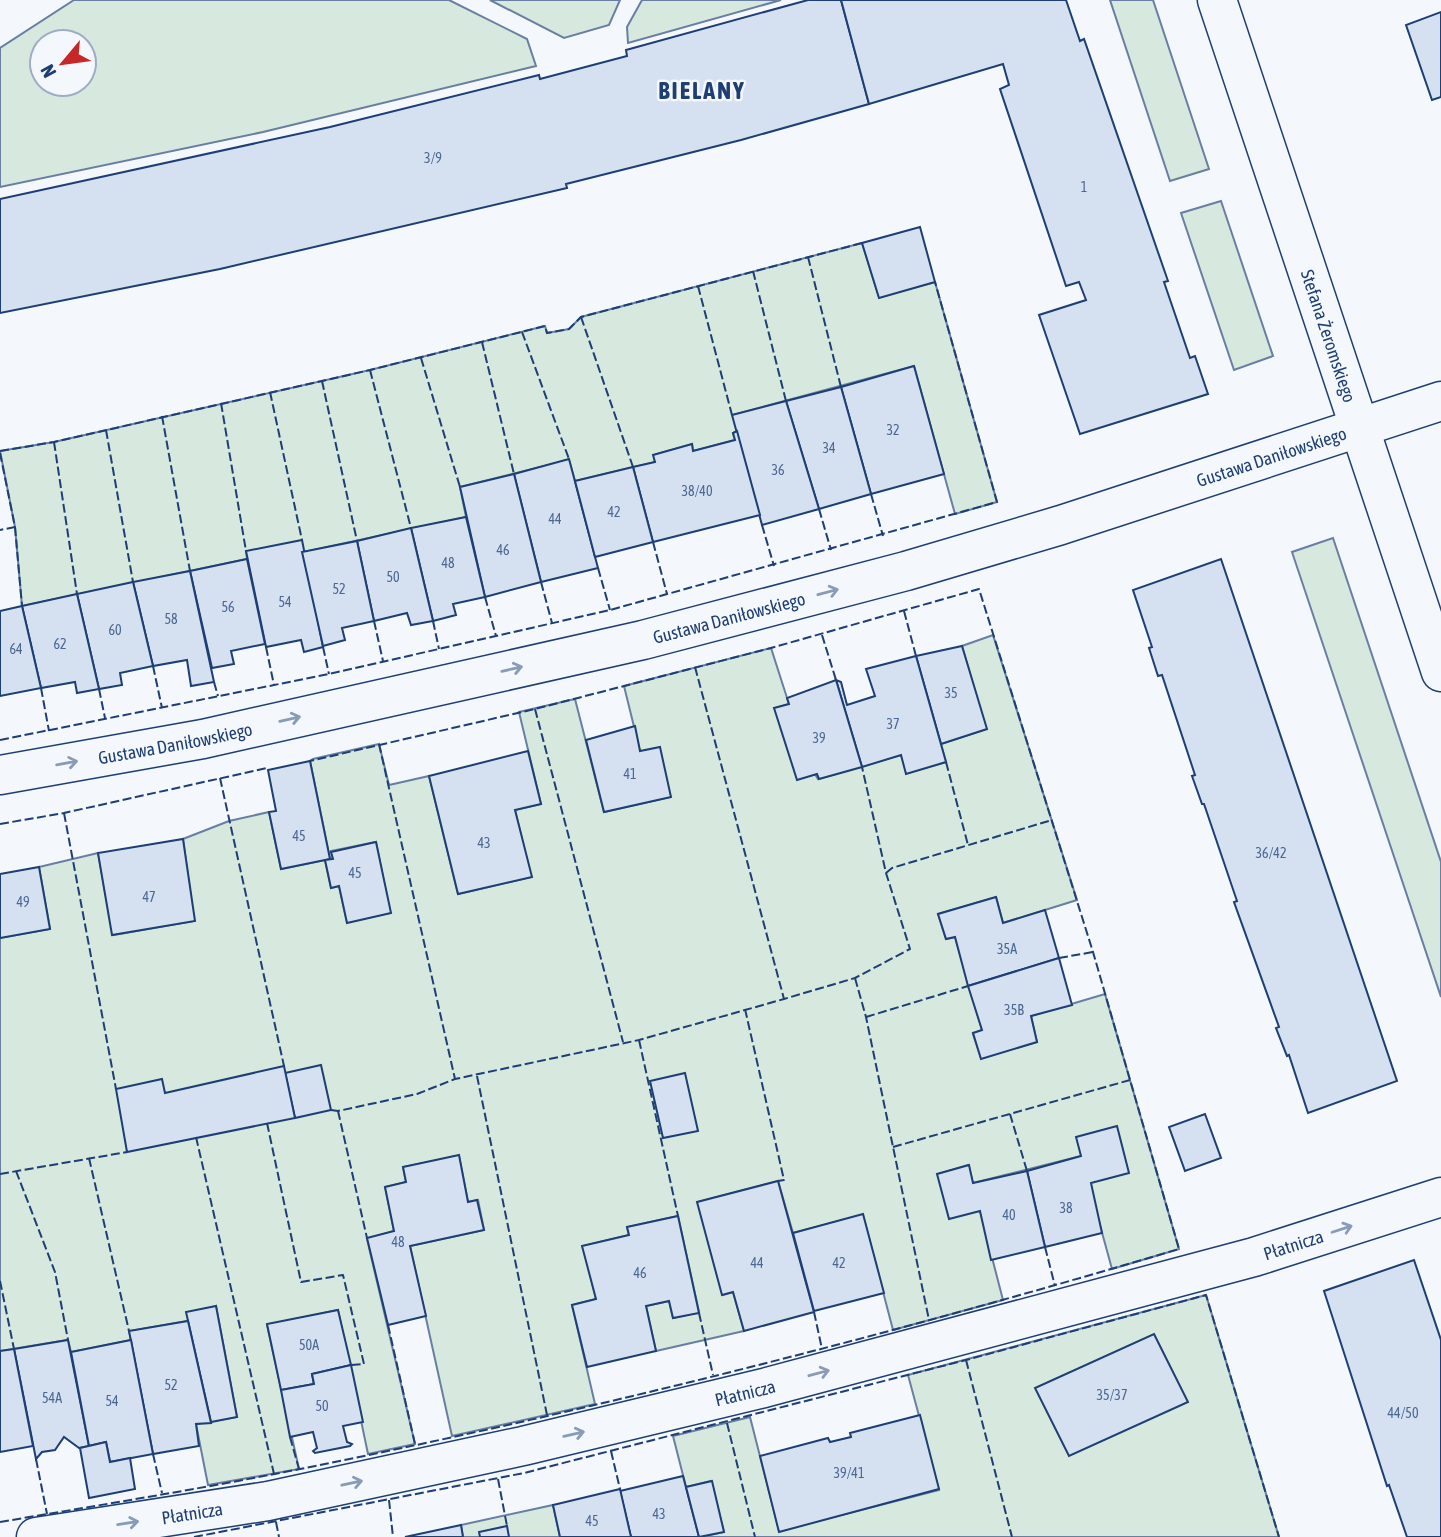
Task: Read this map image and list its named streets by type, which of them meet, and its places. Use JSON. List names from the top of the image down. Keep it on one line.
{"streets":{"street":["Stefana Żeromskiego","Gustawa Daniłowskiego","Płatnicza"]},"crossings":[["Stefana Żeromskiego","Gustawa Daniłowskiego"]],"one_way":["Gustawa Daniłowskiego","Płatnicza"],"districts":["BIELANY"],"house_numbers":["3/9","1","32","34","36","38/40","42","44","46","48","50","52","54","56","58","60","62","64","35","37","39","41","45","43","36/42","45","47","49","35A","35B","38","40","48","44","42","46","50A","52","35/37","54A","54","50","44/50","39/41","43","45"],"north":"bottom left"}
